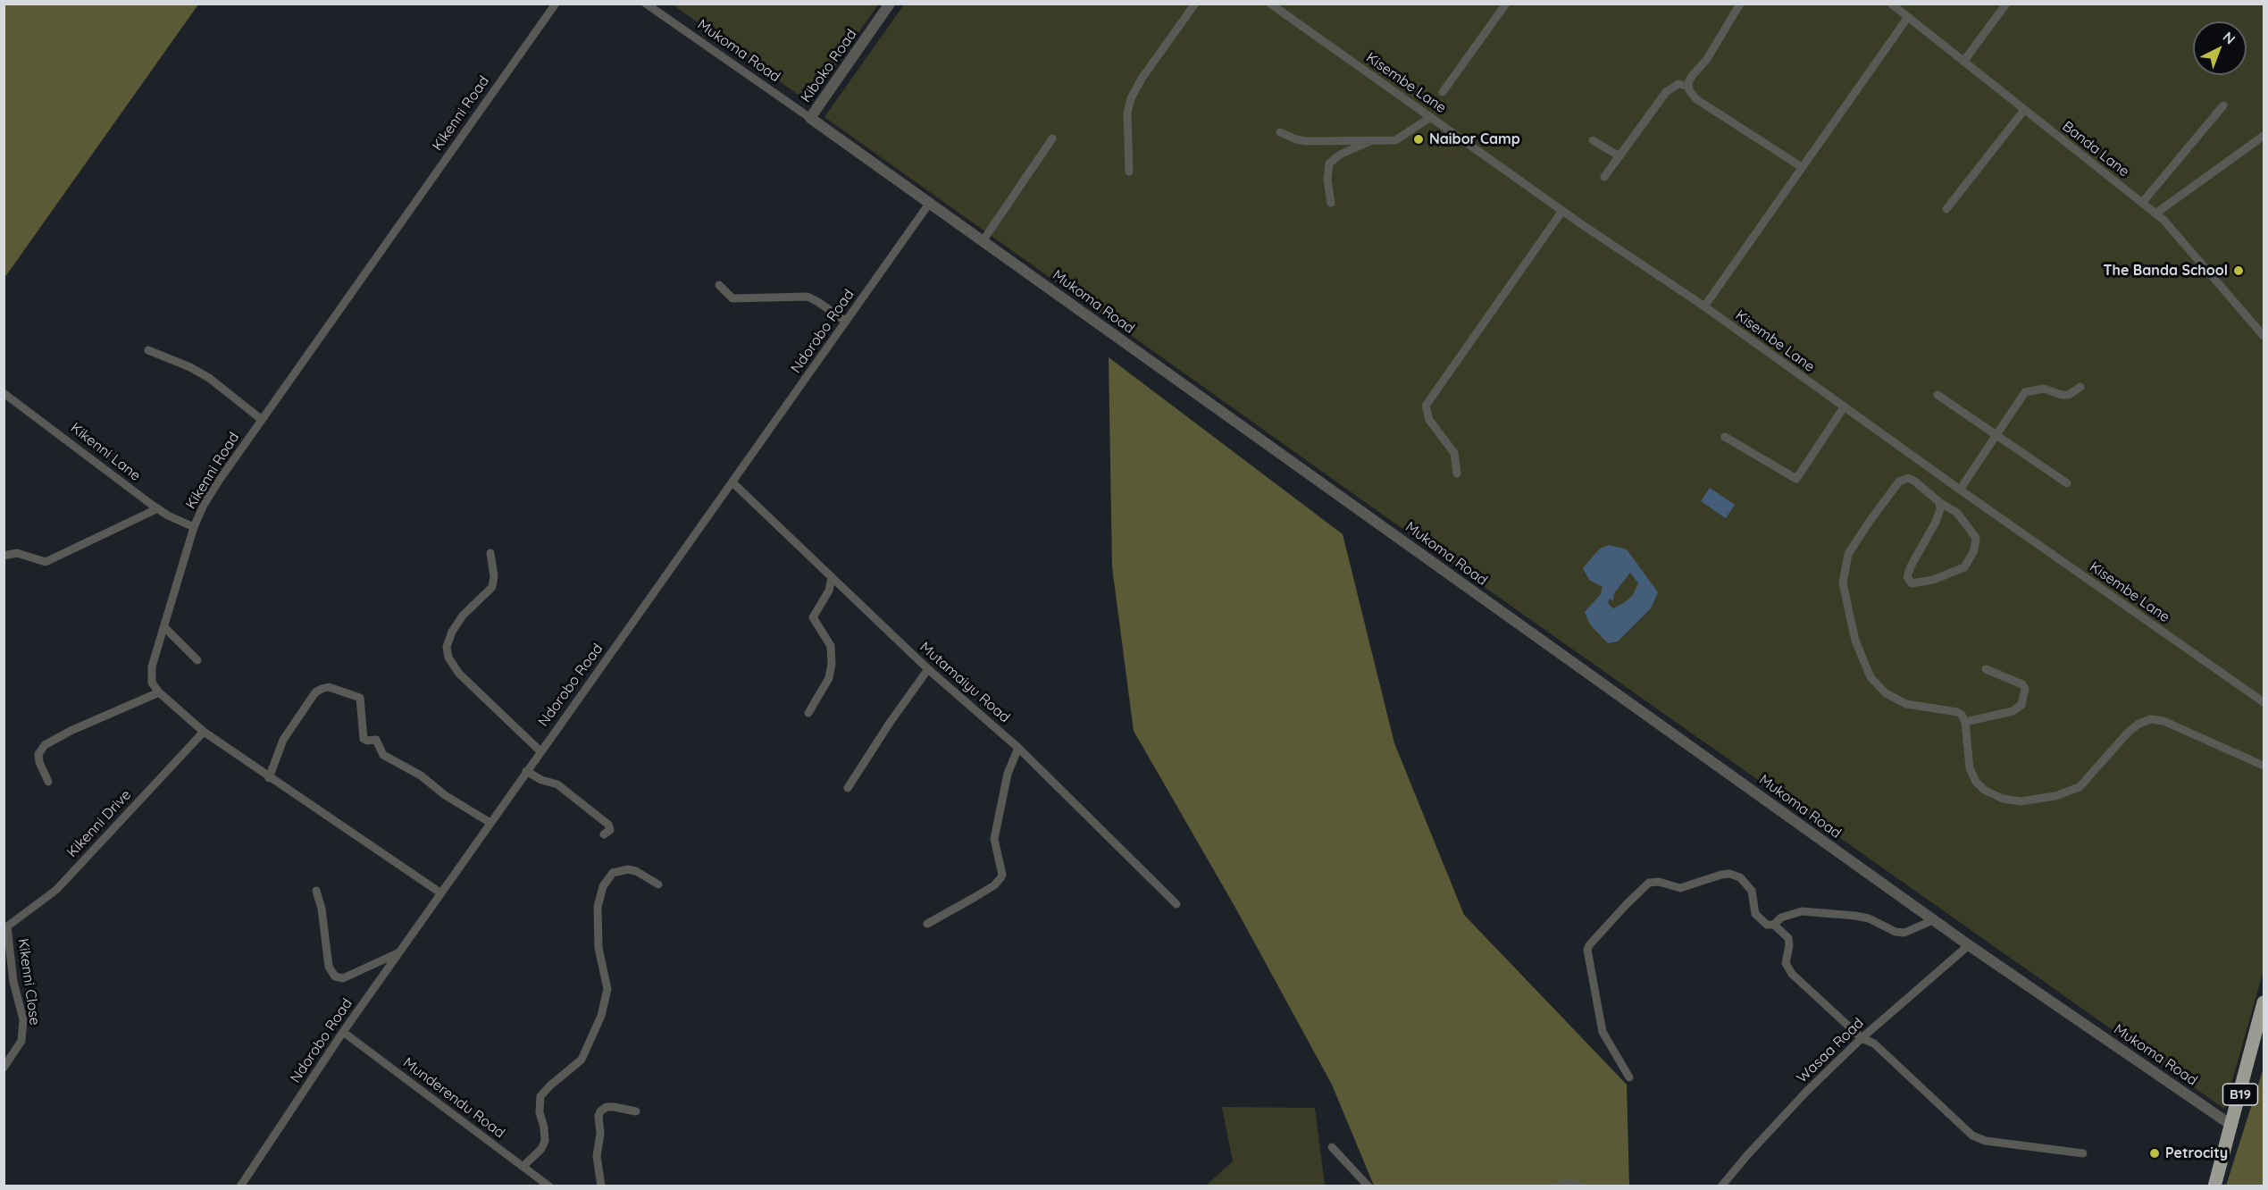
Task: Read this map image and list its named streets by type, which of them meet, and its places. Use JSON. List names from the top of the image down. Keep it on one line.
{"streets":{"highway":["B19"],"street":["Mukoma Road","Kiboko Road","Kisembe Lane","Kikenni Road","Banda Lane","Ndorobo Road","Kikenni Lane","Mutamaiyu Road","Kikenni Drive","Kikenni Close","Wasaa Road","Munderendu Road"]},"crossings":[["Mukoma Road","Kiboko Road"],["Mukoma Road","Ndorobo Road"],["Mukoma Road","Wasaa Road"],["Mukoma Road","B19"],["Kikenni Road","Kikenni Lane"],["Ndorobo Road","Mutamaiyu Road"],["Ndorobo Road","Munderendu Road"],["Kikenni Drive","Kikenni Close"]],"places":["Naibor Camp","The Banda School","Petrocity"],"north":"top right"}
